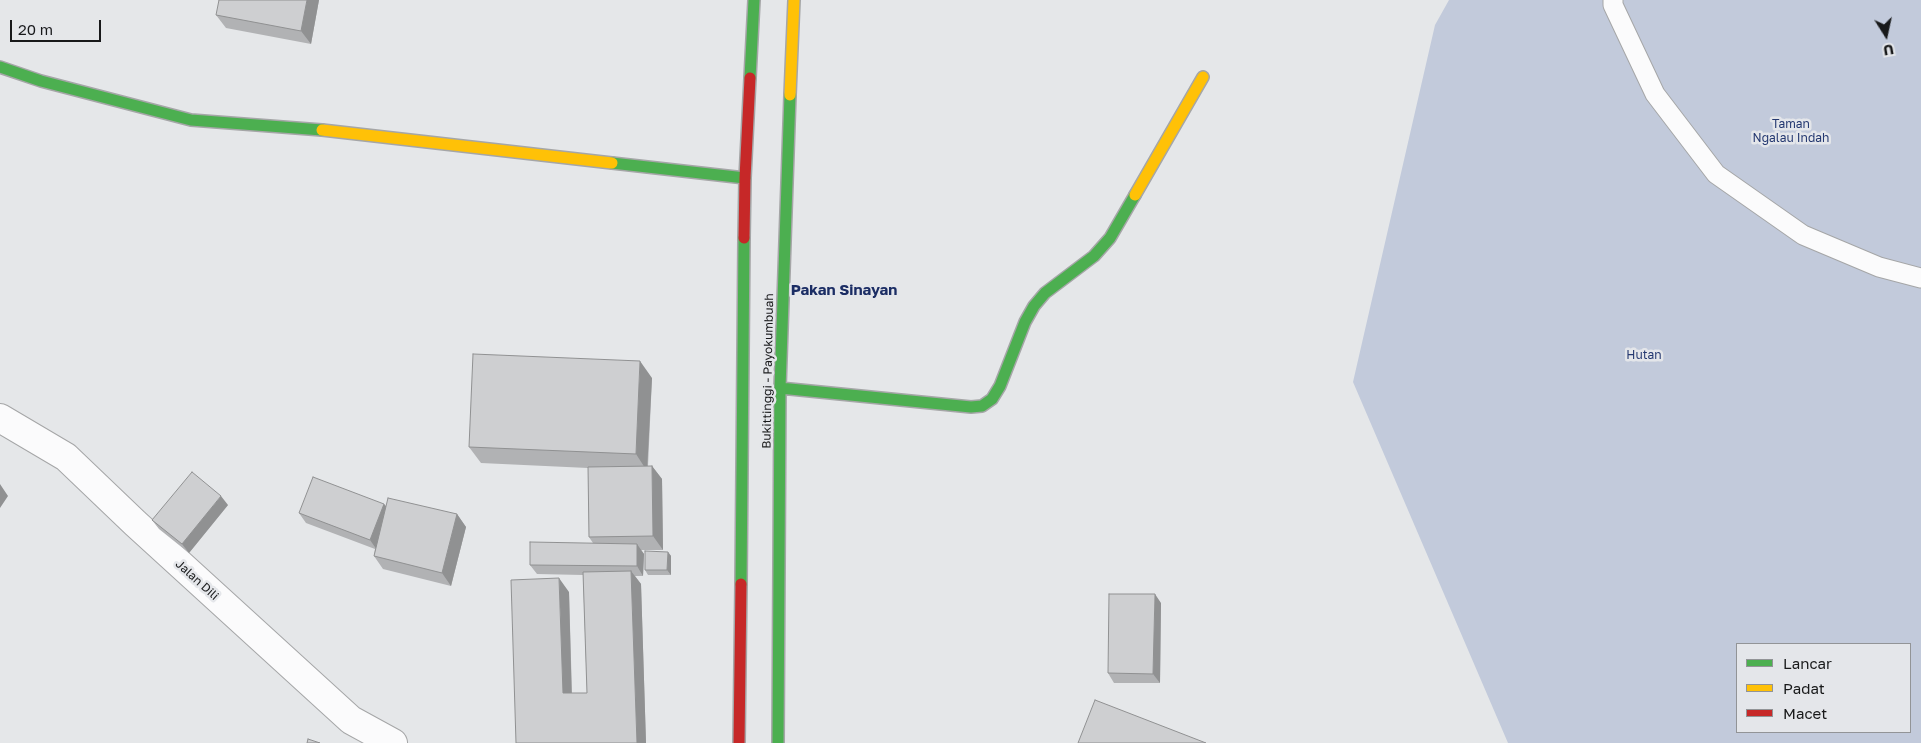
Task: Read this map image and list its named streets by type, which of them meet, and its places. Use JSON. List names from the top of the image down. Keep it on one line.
{"streets":{"main road":["Bukittinggi - Payokumbuah"],"street":["Jalan Dili"]},"districts":["Pakan Sinayan"],"parks":["Taman Ngalau Indah","Hutan"],"legend":["Lancar","Padat","Macet"],"scale_bar":"20 m","north":"bottom"}
